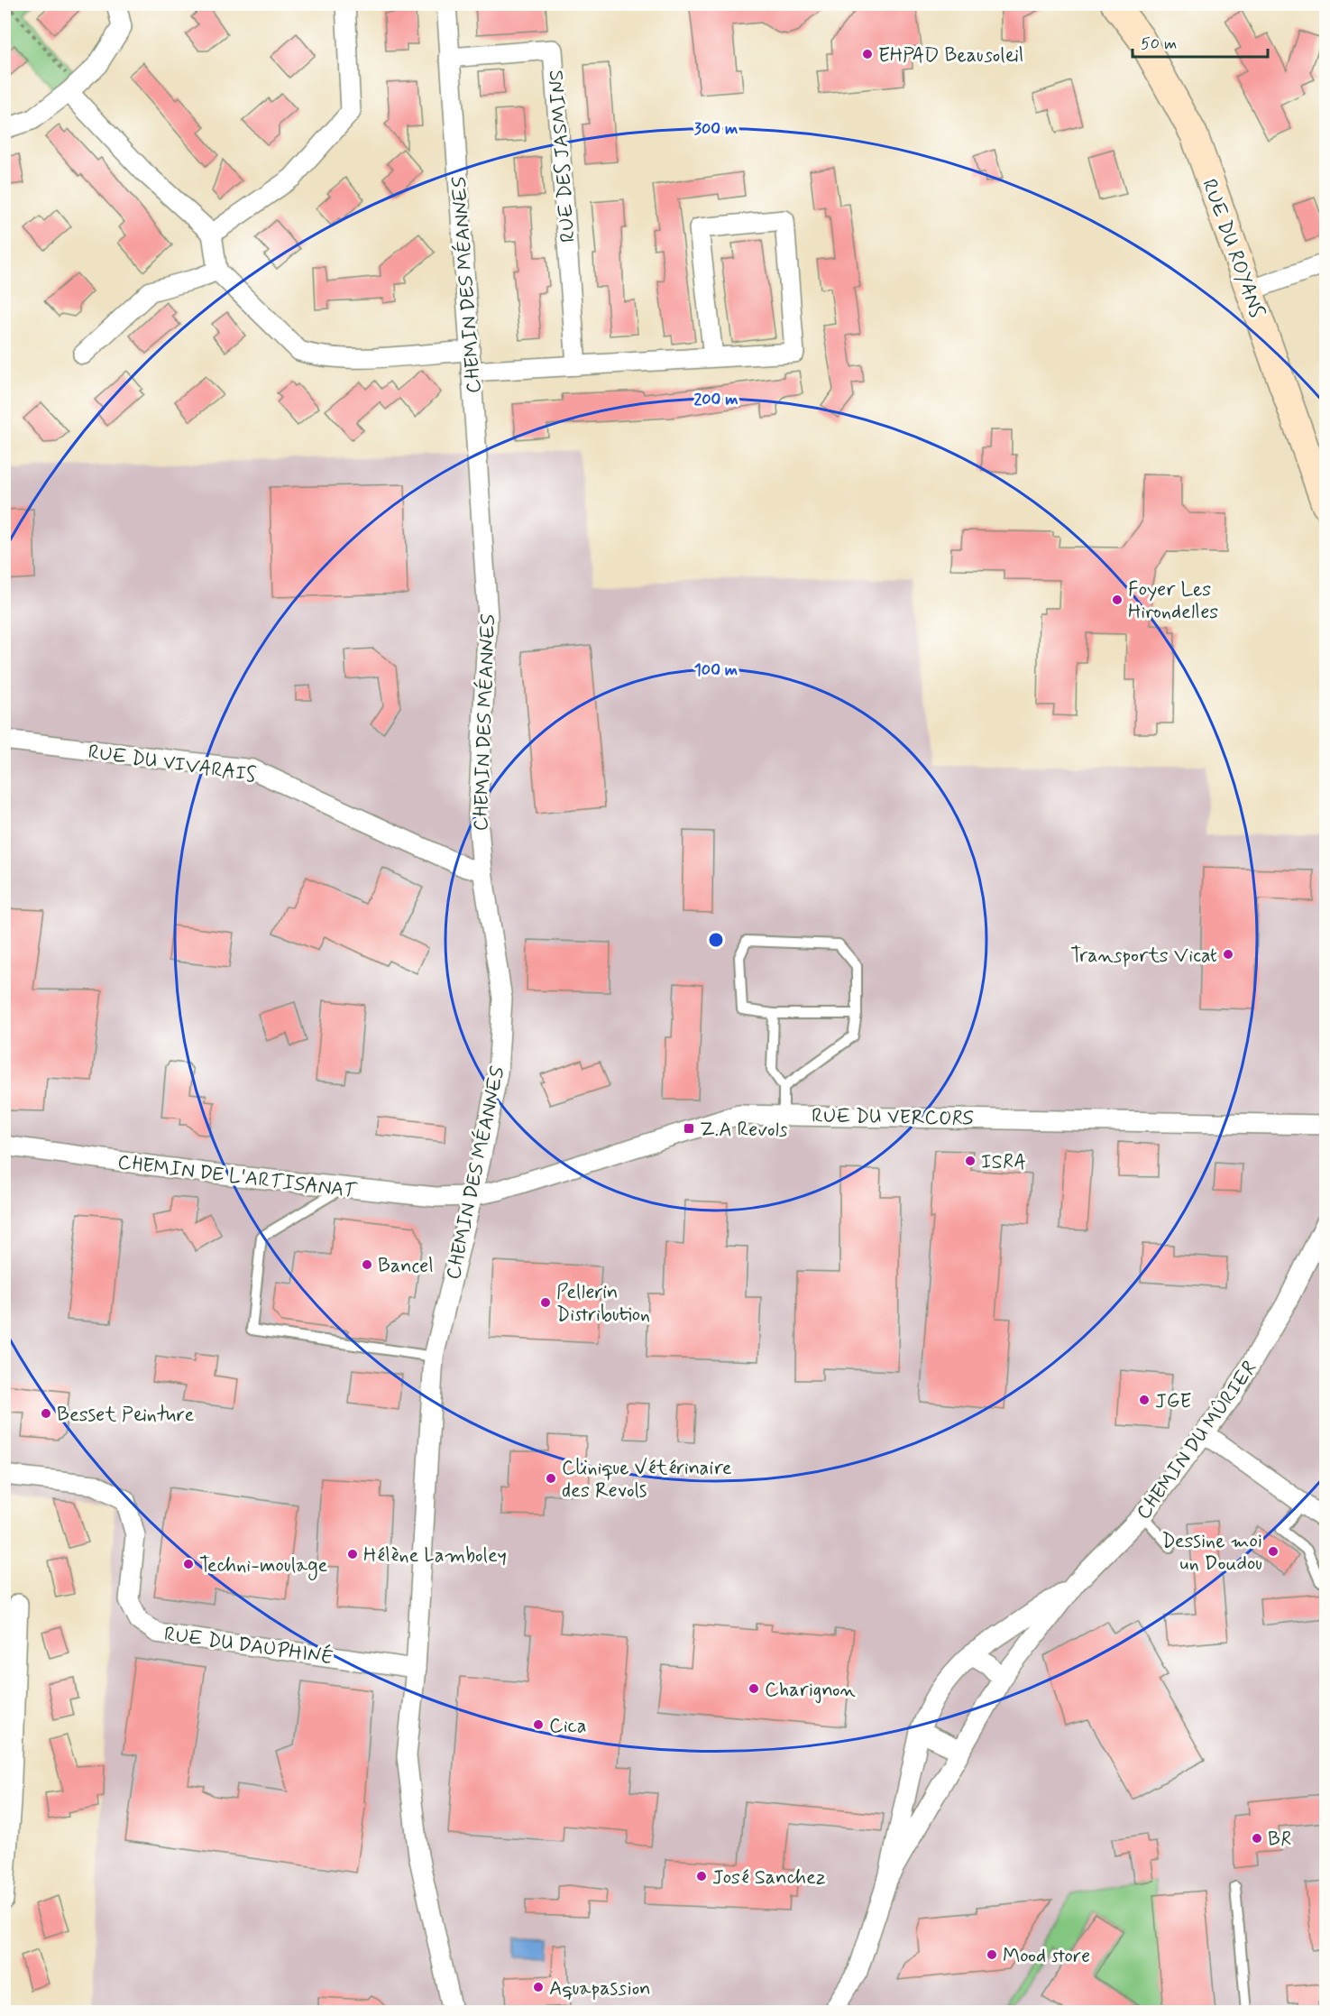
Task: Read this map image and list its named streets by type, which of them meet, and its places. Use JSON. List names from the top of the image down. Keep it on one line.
{"streets":{"street":["RUE DES JASMINS","RUE DU ROYANS","CHEMIN DES MÉANNES","RUE DU VIVARAIS","RUE DU VERCORS","CHEMIN DE L'ARTISANAT","CHEMIN DU MÛRIER","RUE DU DAUPHINÉ"]},"crossings":[["RUE DES JASMINS","CHEMIN DES MÉANNES"],["CHEMIN DES MÉANNES","RUE DU VIVARAIS"],["CHEMIN DES MÉANNES","RUE DU VERCORS"],["CHEMIN DES MÉANNES","CHEMIN DE L'ARTISANAT"],["CHEMIN DES MÉANNES","RUE DU DAUPHINÉ"],["RUE DU VERCORS","CHEMIN DE L'ARTISANAT"]],"places":{"other":["EHPAD Beausoleil","Foyer Les Hirondelles","Transports Vicat","ISRA","Bancel","Pellerin Distribution","JGE","Besset Peinture","Clinique Vétérinaire des Revols","Dessine moi un Doudou","Hélène Lamboley","Techni-moulage","Charignon","Cica","BR","José Sanchez","Mood store","Aquapassion"],"transit":["Z.A Revols"]},"scale_bar":"50 m","rings":["300 m","200 m","100 m"]}
